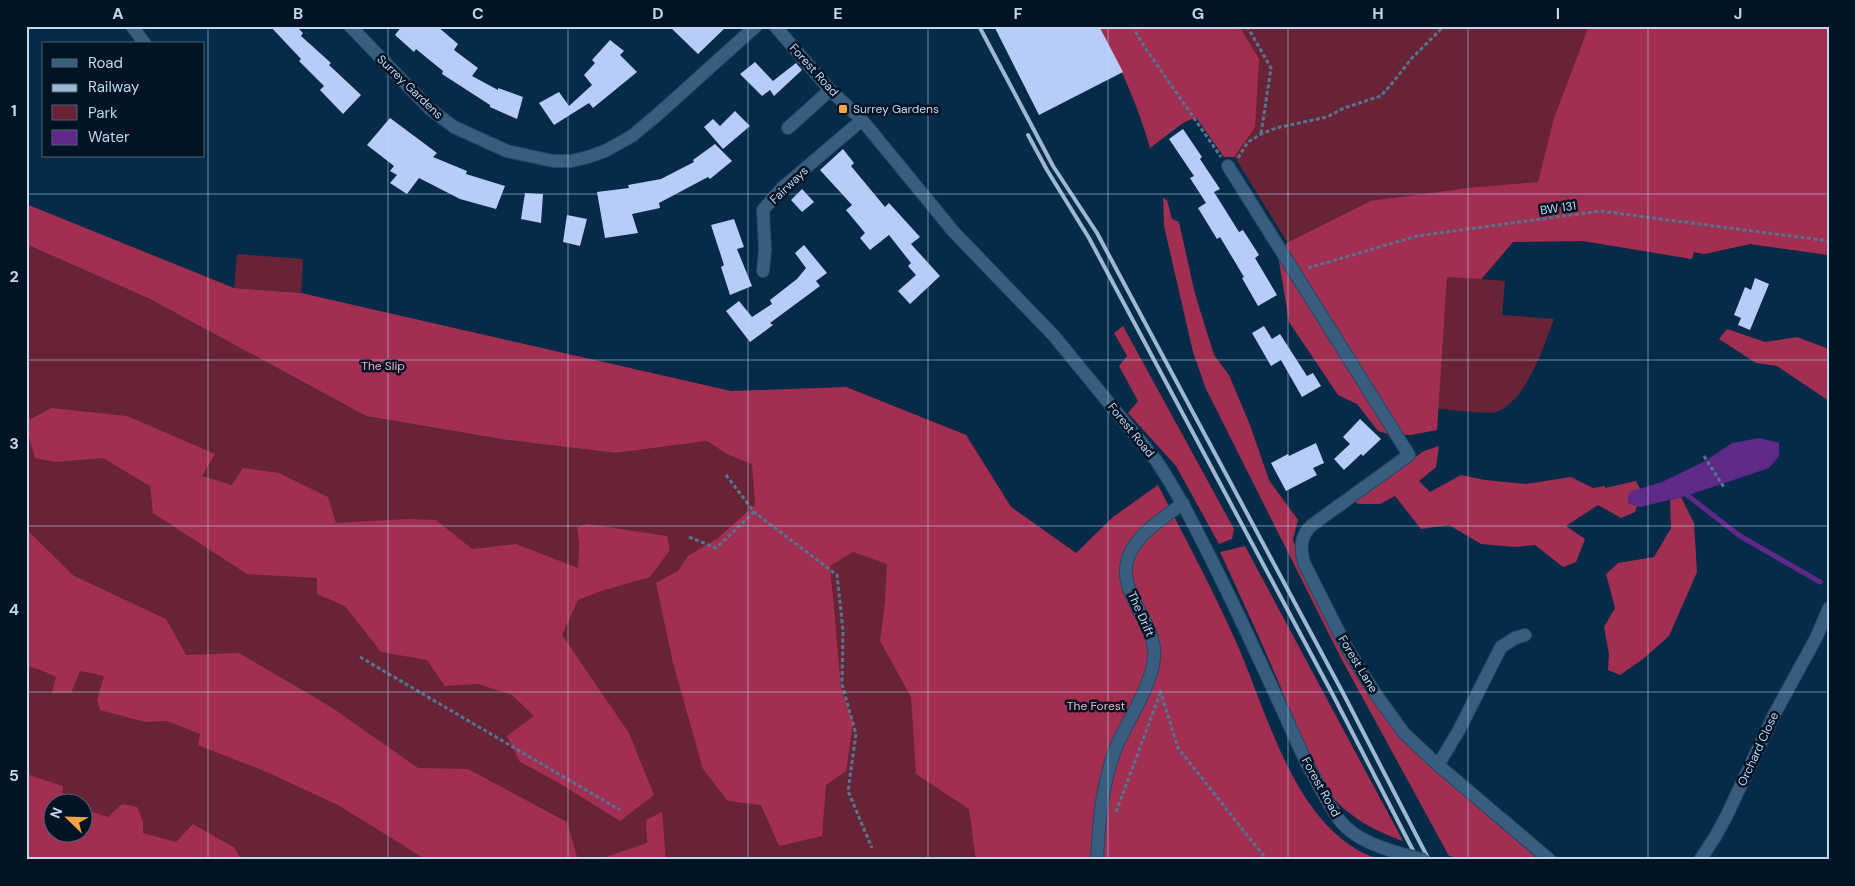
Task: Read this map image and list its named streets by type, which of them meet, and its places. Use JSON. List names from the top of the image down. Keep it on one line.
{"streets":{"street":["Forest Road","Surrey Gardens","Fairways","The Drift","Forest Lane","Orchard Close"],"path":["BW 131"]},"crossings":[["Forest Road","Fairways"],["Forest Road","The Drift"],["BW 131","Forest Lane"]],"parks":["The Slip","The Forest"],"places":{"transit":["Surrey Gardens"]},"legend":["Road","Railway","Park","Water"],"north":"top left","grid":{"columns":["A","B","C","D","E","F","G","H","I","J"],"rows":["1","2","3","4","5"]}}
